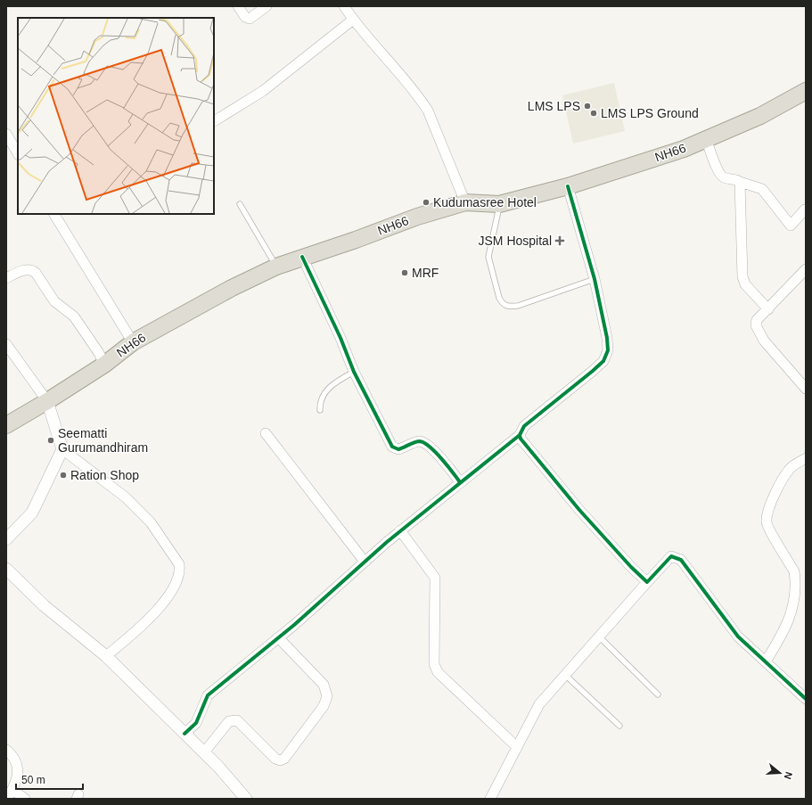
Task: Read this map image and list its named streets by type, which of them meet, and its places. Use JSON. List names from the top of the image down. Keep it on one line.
{"streets":{"highway":["NH66"]},"places":{"other":["LMS LPS","LMS LPS Ground","Kudumasree Hotel","MRF","Seematti Gurumandhiram","Ration Shop"],"health":["JSM Hospital"]},"scale_bar":"50 m","north":"right"}
